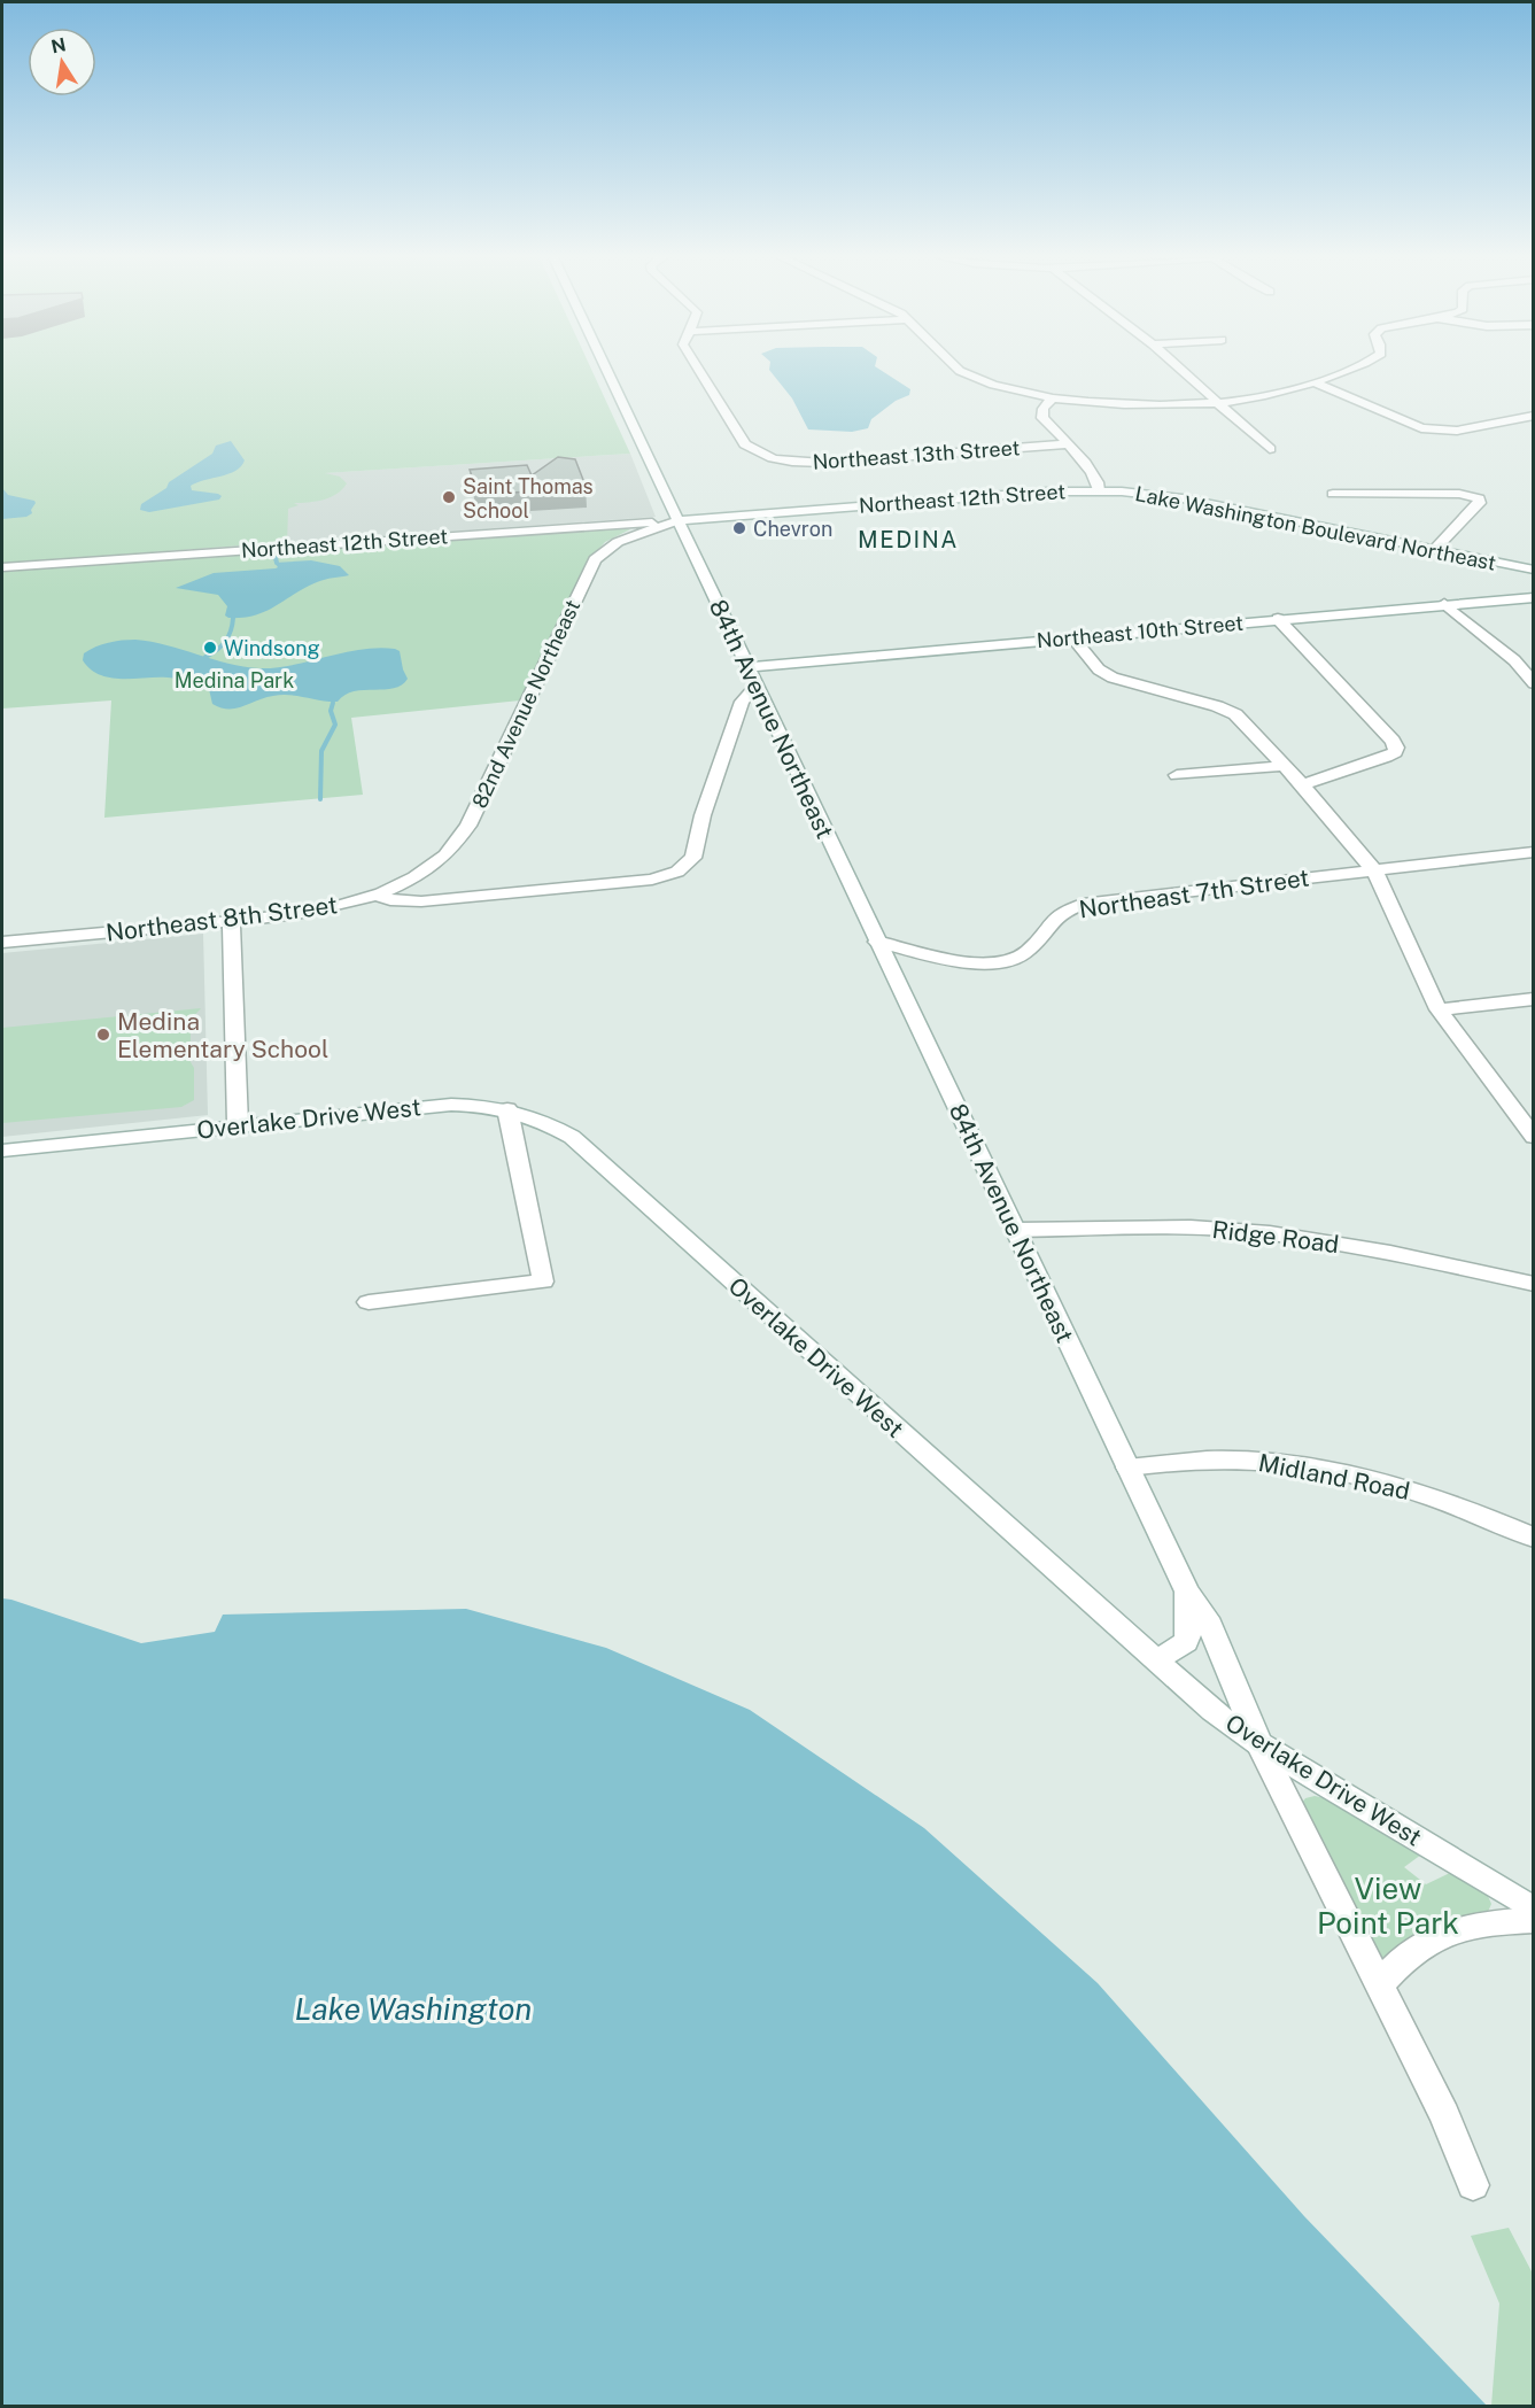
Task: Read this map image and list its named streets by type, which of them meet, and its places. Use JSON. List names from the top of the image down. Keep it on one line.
{"streets":{"street":["Northeast 13th Street","Northeast 12th Street","Lake Washington Boulevard Northeast","Northeast 10th Street","82nd Avenue Northeast","84th Avenue Northeast","Northeast 7th Street","Northeast 8th Street","Overlake Drive West","Ridge Road","Midland Road"]},"crossings":[["Northeast 12th Street","Lake Washington Boulevard Northeast"],["Northeast 12th Street","82nd Avenue Northeast"],["Northeast 12th Street","84th Avenue Northeast"],["Northeast 10th Street","84th Avenue Northeast"],["82nd Avenue Northeast","84th Avenue Northeast"],["82nd Avenue Northeast","Northeast 8th Street"],["84th Avenue Northeast","Northeast 7th Street"],["84th Avenue Northeast","Northeast 8th Street"],["84th Avenue Northeast","Overlake Drive West"],["84th Avenue Northeast","Ridge Road"],["84th Avenue Northeast","Midland Road"]],"districts":["MEDINA"],"water":["Lake Washington"],"parks":["Medina Park","View Point Park"],"places":["Saint Thomas School","Chevron","Windsong","Medina Elementary School"],"north":"top"}
